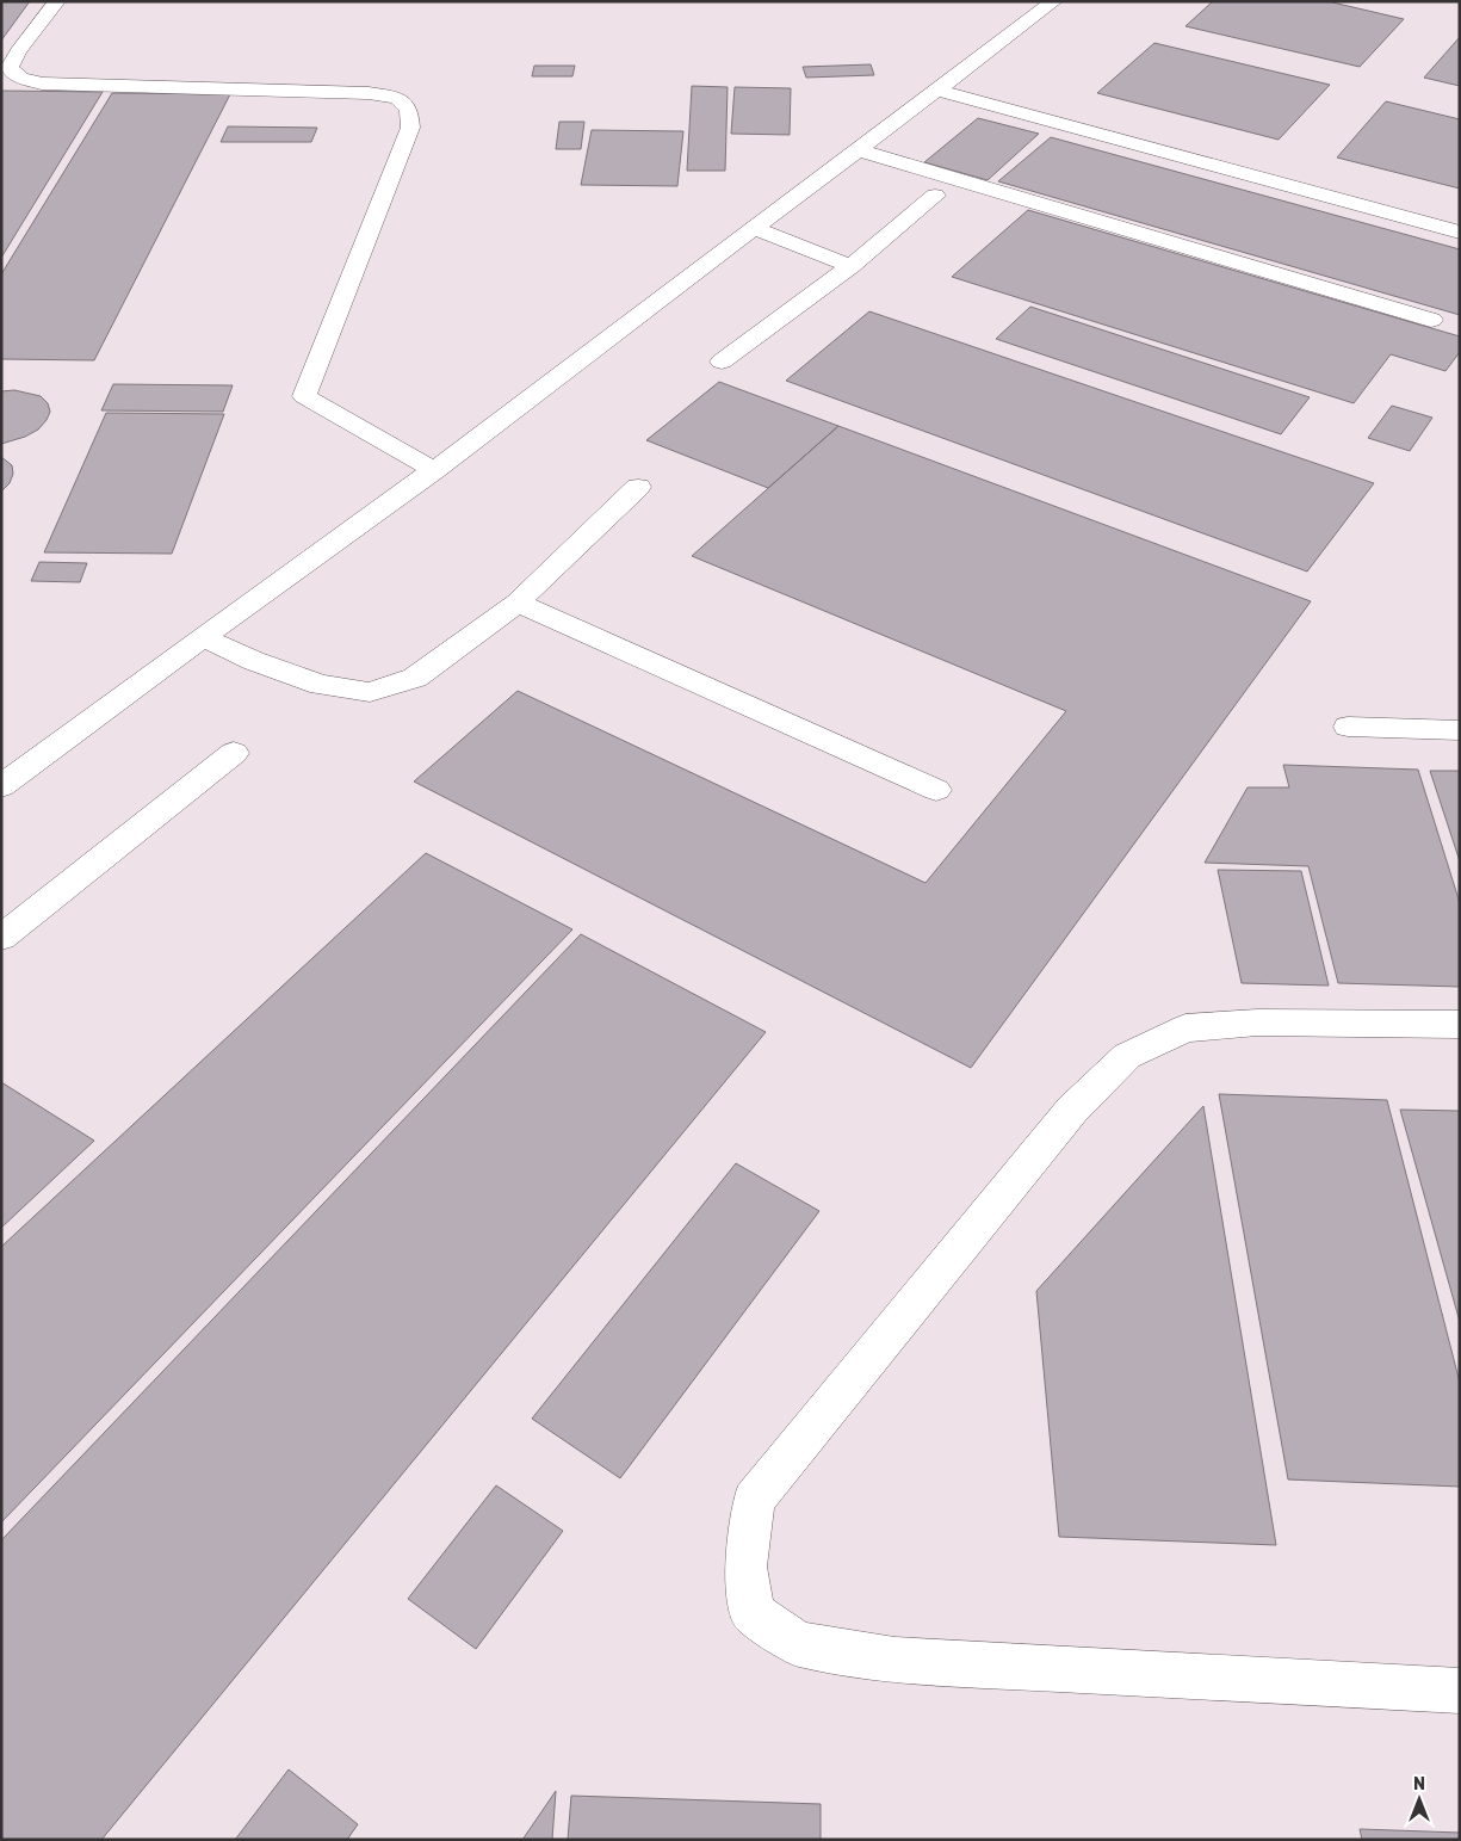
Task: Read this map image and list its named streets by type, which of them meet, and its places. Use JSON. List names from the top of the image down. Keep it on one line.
{"north":"top"}
